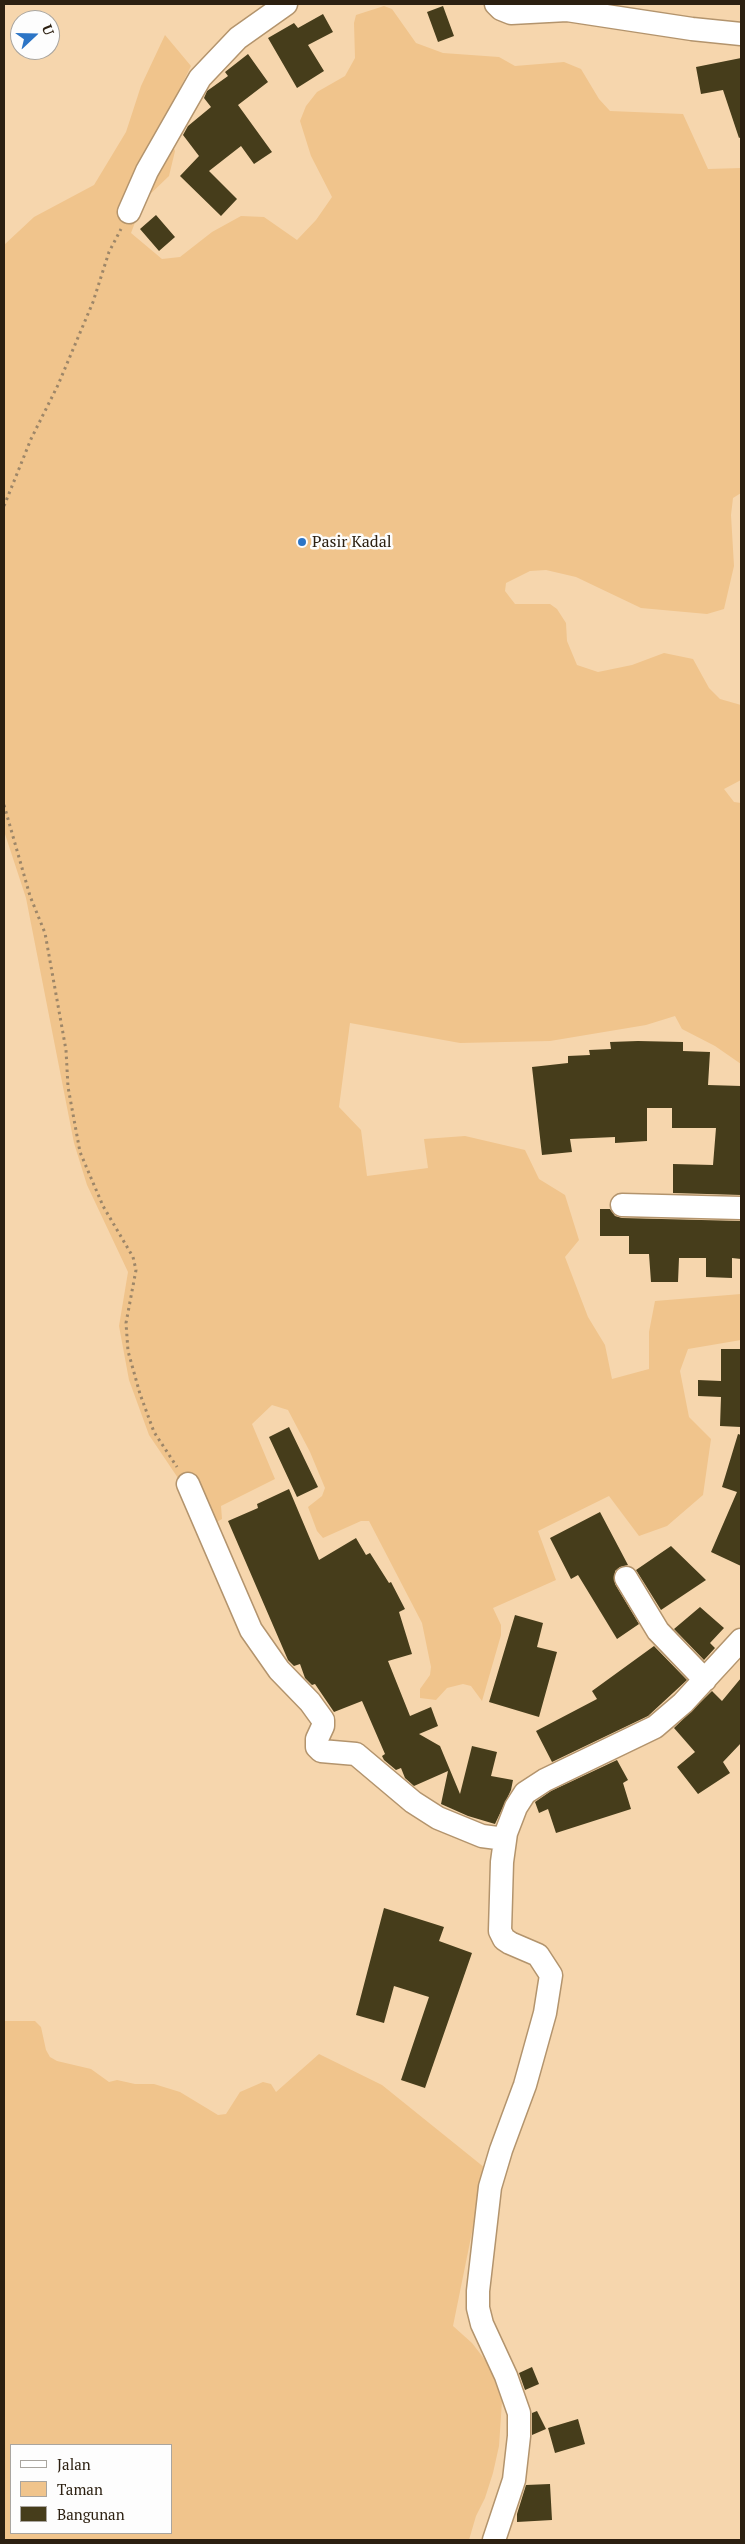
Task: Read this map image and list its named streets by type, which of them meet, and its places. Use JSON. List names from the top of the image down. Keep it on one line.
{"places":["Pasir Kadal"],"legend":["Jalan","Taman","Bangunan"],"north":"right"}
